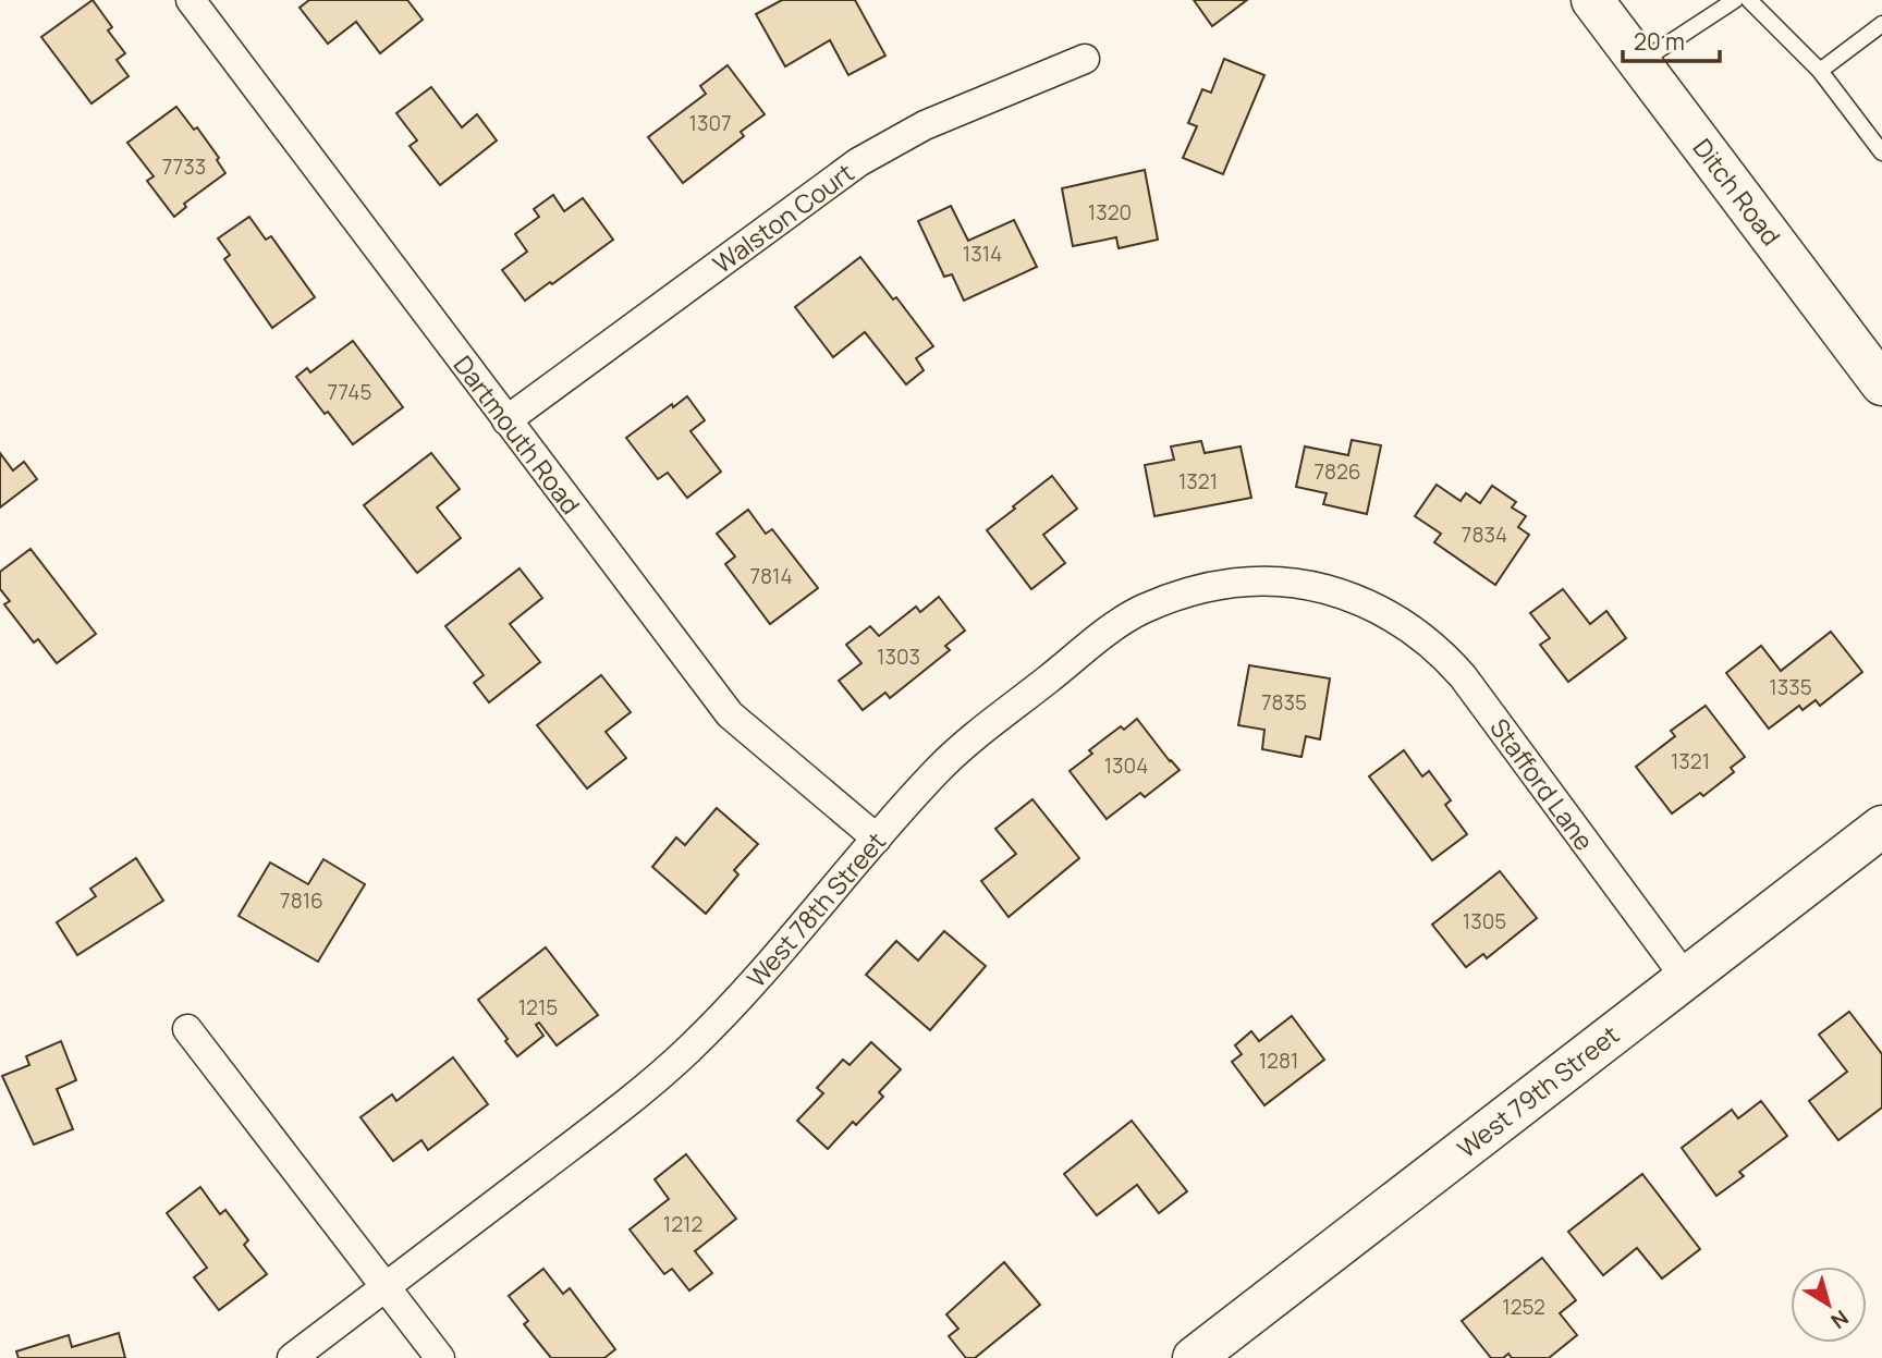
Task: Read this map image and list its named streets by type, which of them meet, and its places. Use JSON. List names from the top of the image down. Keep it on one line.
{"streets":{"main road":["Ditch Road","West 79th Street"],"street":["Walston Court","Dartmouth Road","Stafford Lane","West 78th Street"]},"crossings":[["Walston Court","Dartmouth Road"],["Dartmouth Road","West 78th Street"],["Stafford Lane","West 78th Street"],["Stafford Lane","West 79th Street"]],"house_numbers":["1307","7733","1320","1314","7745","7826","1321","7834","7814","1303","1335","7835","1321","1304","7816","1305","1215","1281","1212","1252"],"scale_bar":"20 m","north":"bottom right"}
